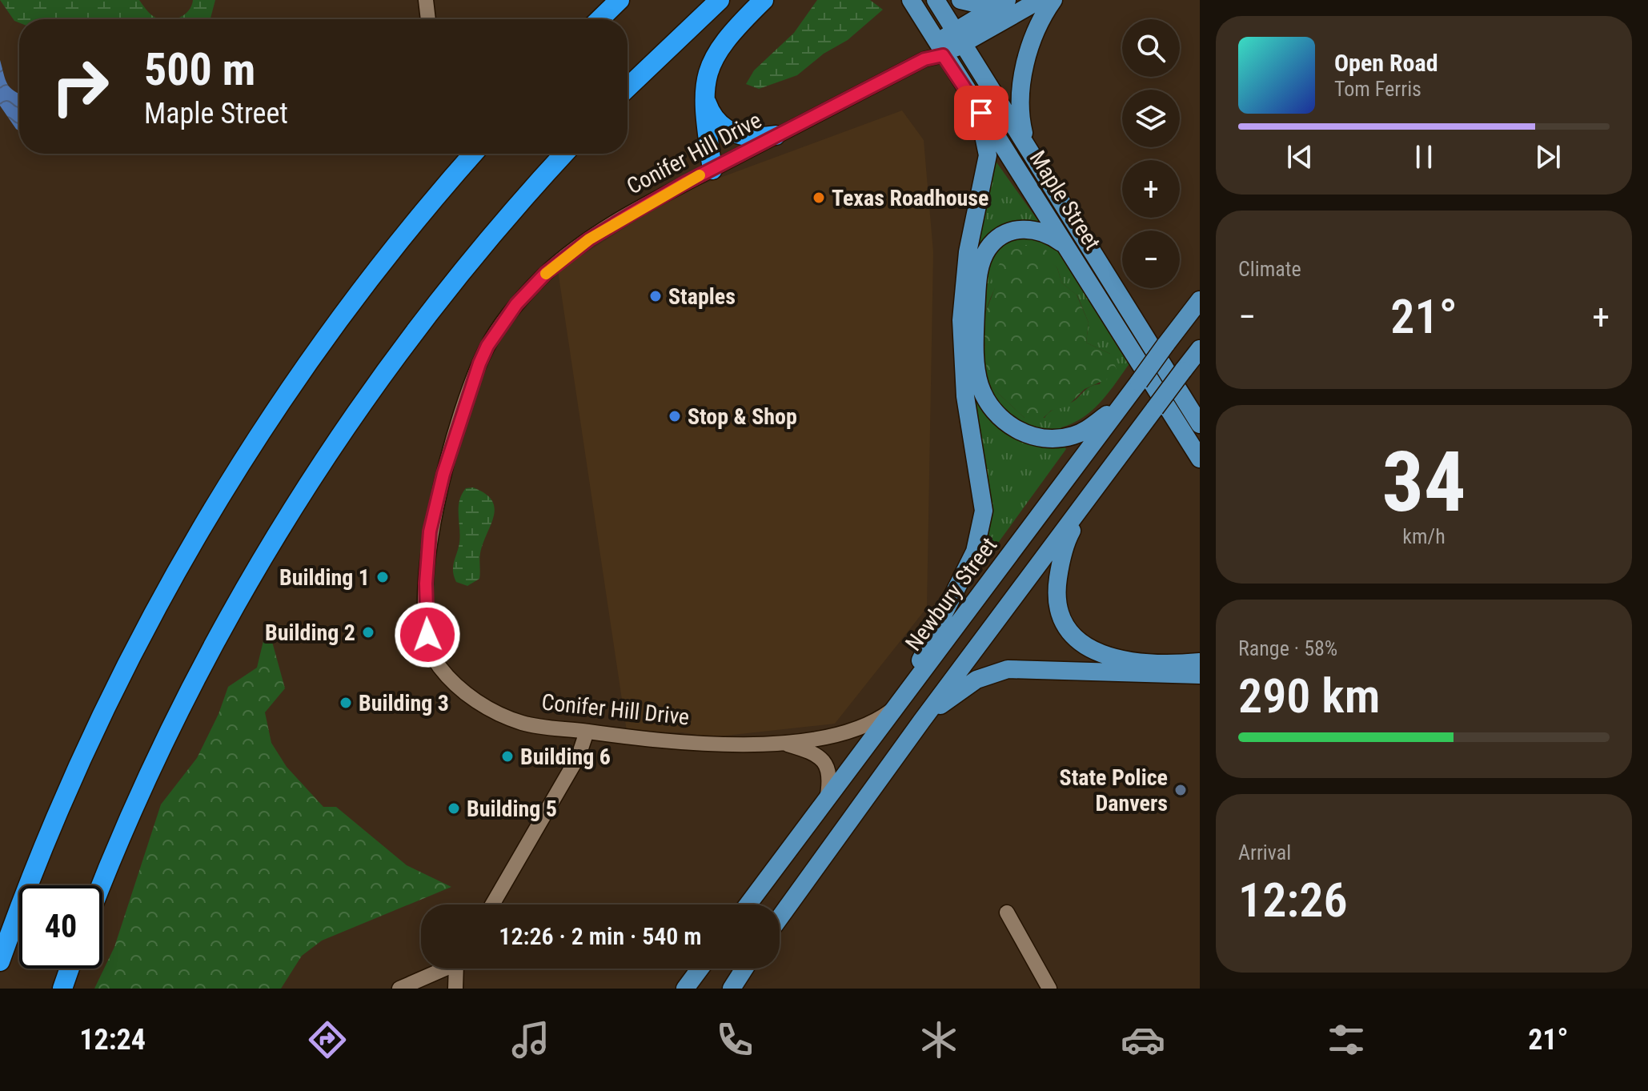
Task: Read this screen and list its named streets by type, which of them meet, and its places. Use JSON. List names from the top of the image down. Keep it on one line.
{"streets":{"main road":["Maple Street","Newbury Street"],"street":["Conifer Hill Drive"]},"crossings":[["Conifer Hill Drive","Maple Street"],["Conifer Hill Drive","Newbury Street"]],"places":["Texas Roadhouse","Staples","Stop & Shop","Building 1","Building 2","Building 3","Building 6","State Police Danvers","Building 5"],"page":{"map_buttons":["+","−"],"turn":["500 m","Maple Street"],"song":["Open Road","Tom Ferris"],"tile":["Climate",["34","km/h"],["Range · 58%","290 km"],["Arrival","12:26"]],"heat":["−","21°","+"],"limit":"40","trip":"12:26 · 2 min · 540 m","tabs":["12:24","21°"]}}
